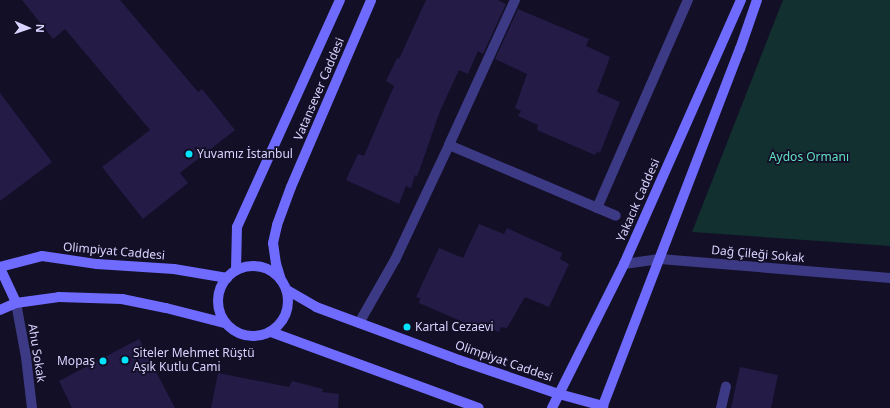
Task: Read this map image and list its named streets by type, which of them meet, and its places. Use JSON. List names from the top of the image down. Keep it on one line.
{"streets":{"main road":["Vatansever Caddesi","Yakacık Caddesi","Olimpiyat Caddesi"],"street":["Dağ Çileği Sokak","Ahu Sokak"]},"crossings":[["Vatansever Caddesi","Olimpiyat Caddesi"],["Yakacık Caddesi","Olimpiyat Caddesi"],["Yakacık Caddesi","Dağ Çileği Sokak"]],"parks":["Aydos Ormanı"],"places":["Yuvamız İstanbul","Kartal Cezaevi","Siteler Mehmet Rüştü Aşık Kutlu Cami","Mopaş"],"north":"right"}
